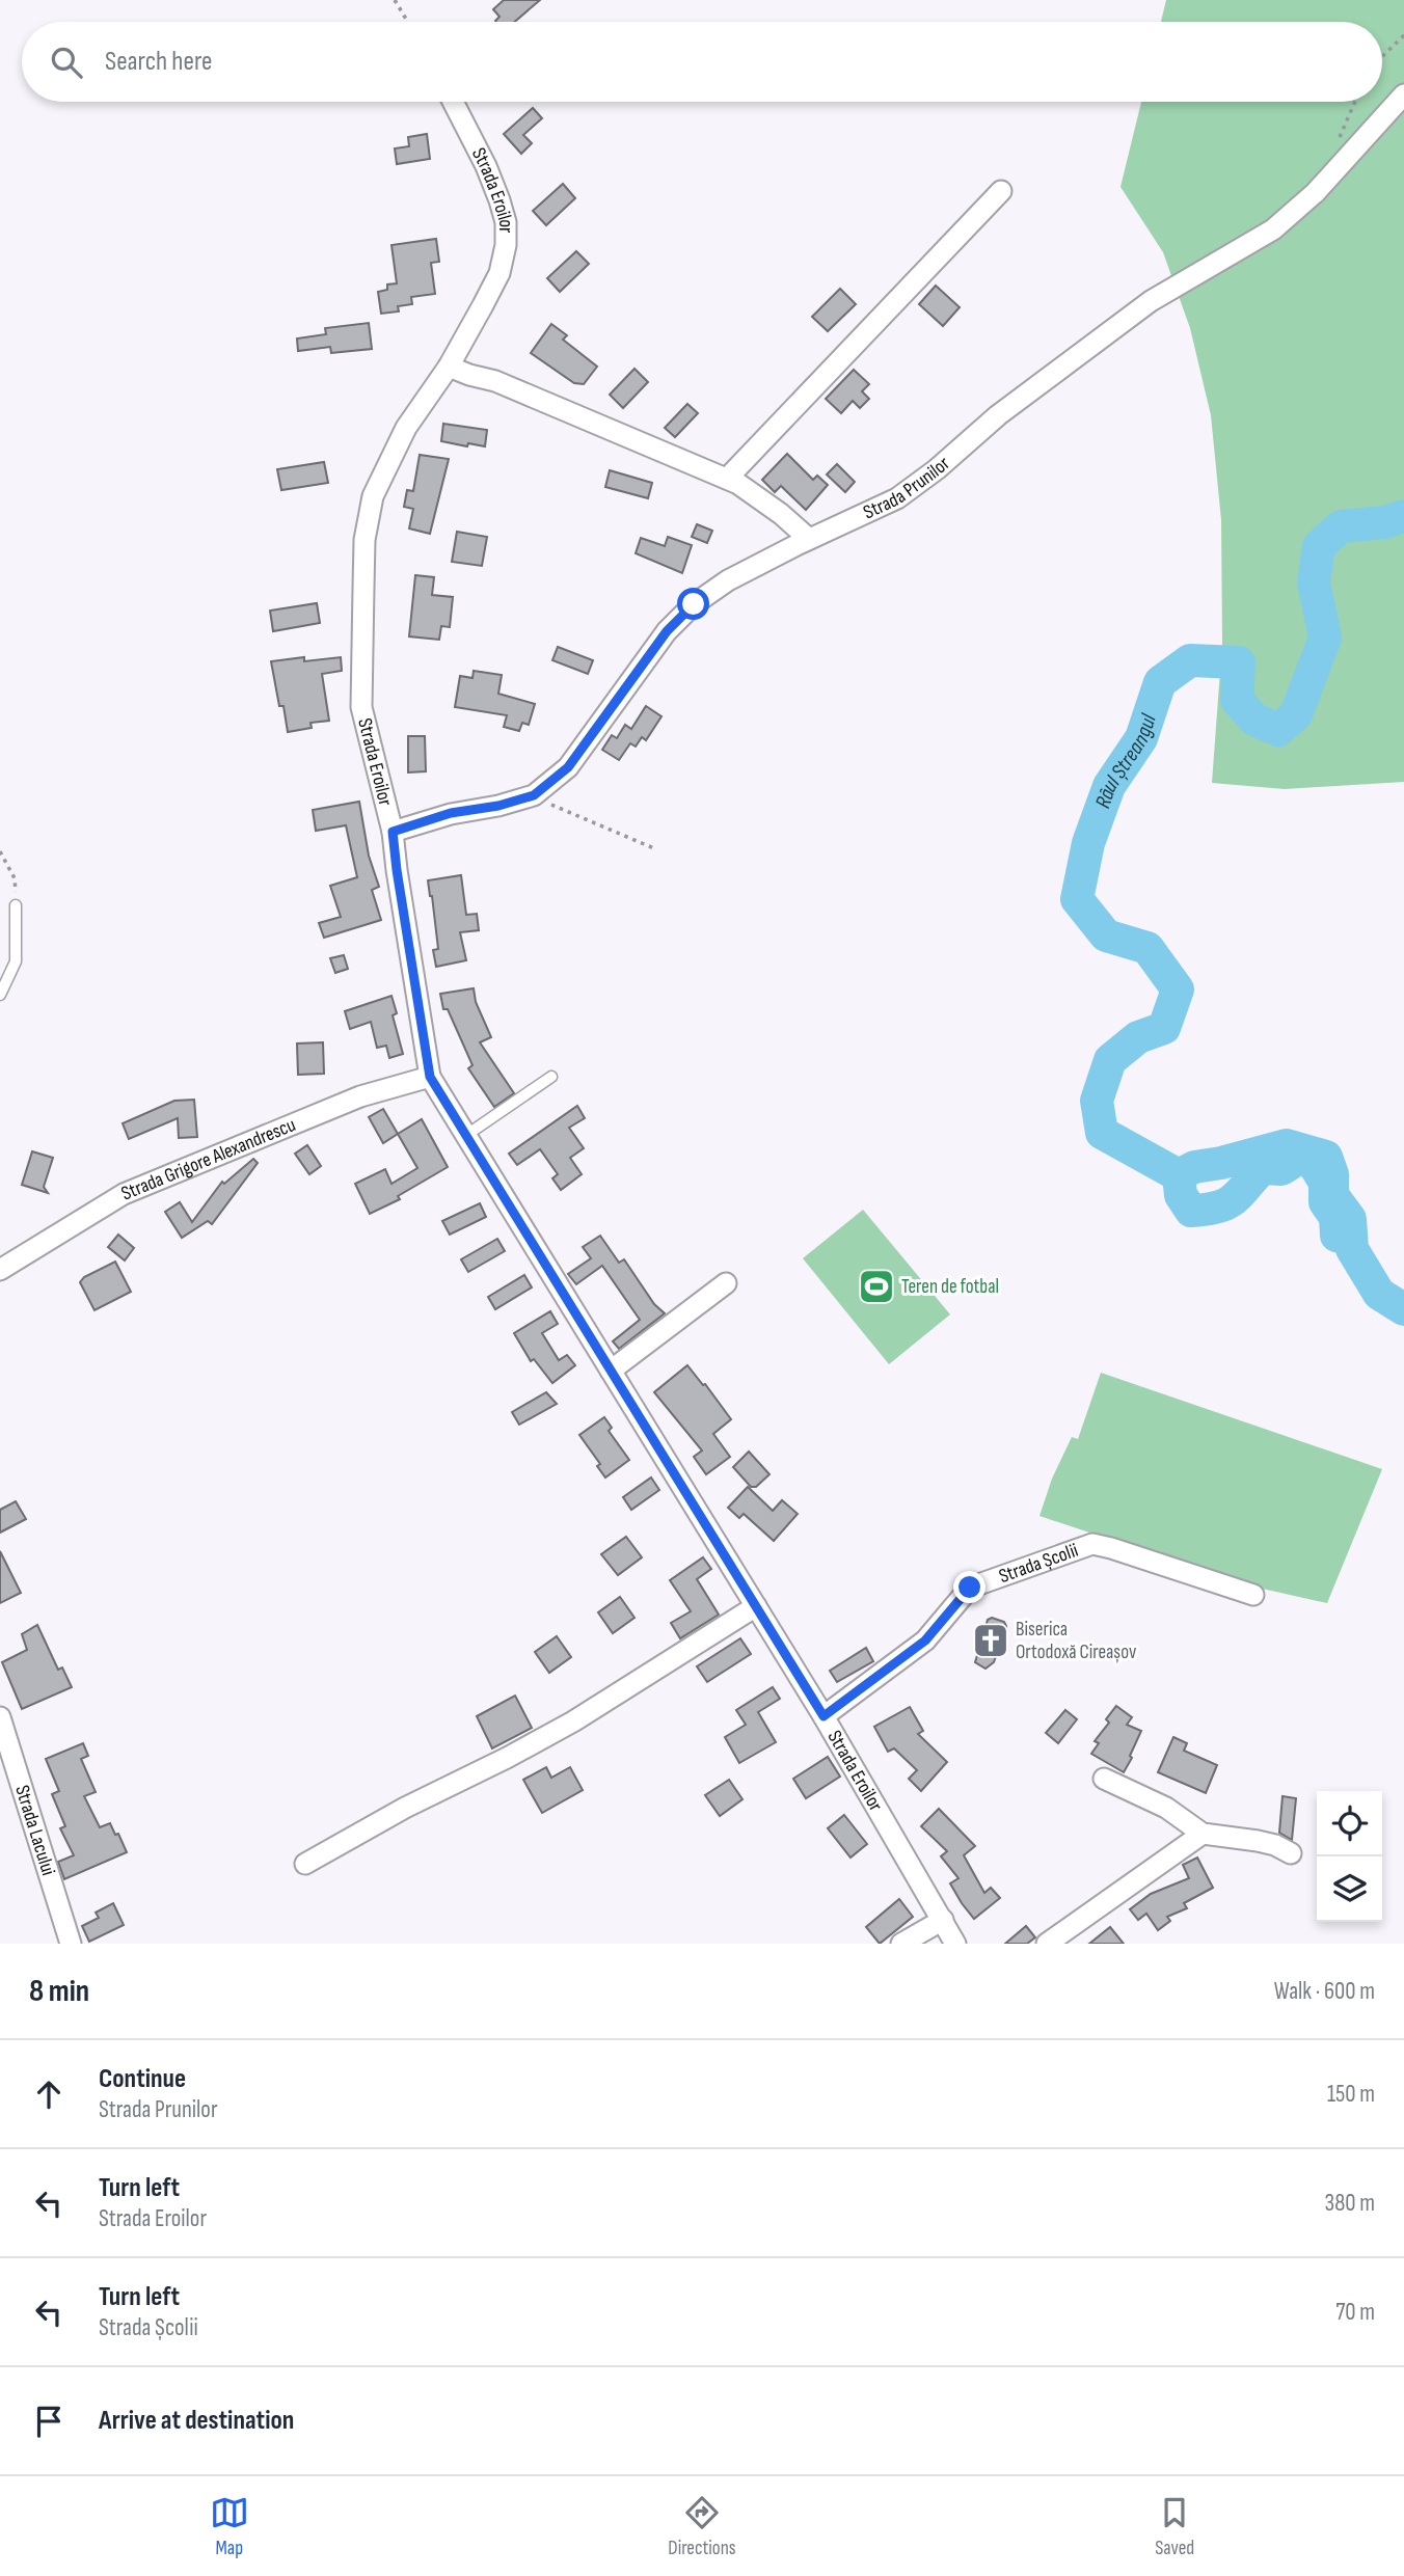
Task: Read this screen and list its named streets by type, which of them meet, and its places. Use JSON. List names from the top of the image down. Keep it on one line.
{"streets":{"street":["Strada Eroilor","Strada Prunilor","Strada Grigore Alexandrescu","Strada Școlii","Strada Lacului"]},"crossings":[["Strada Eroilor","Strada Prunilor"],["Strada Eroilor","Strada Grigore Alexandrescu"],["Strada Eroilor","Strada Școlii"]],"water":["Râul Ștreangul"],"places":{"sports":["Teren de fotbal"],"church":["Biserica Ortodoxă Cireașov"]},"page":{"search":"Search here","heading":["8 min","Walk · 600 m"],"list":[["Continue","Strada Prunilor","150 m"],["Turn left","Strada Eroilor","380 m"],["Turn left","Strada Școlii","70 m"],"Arrive at destination"],"nav":["Map","Directions","Saved"]}}
